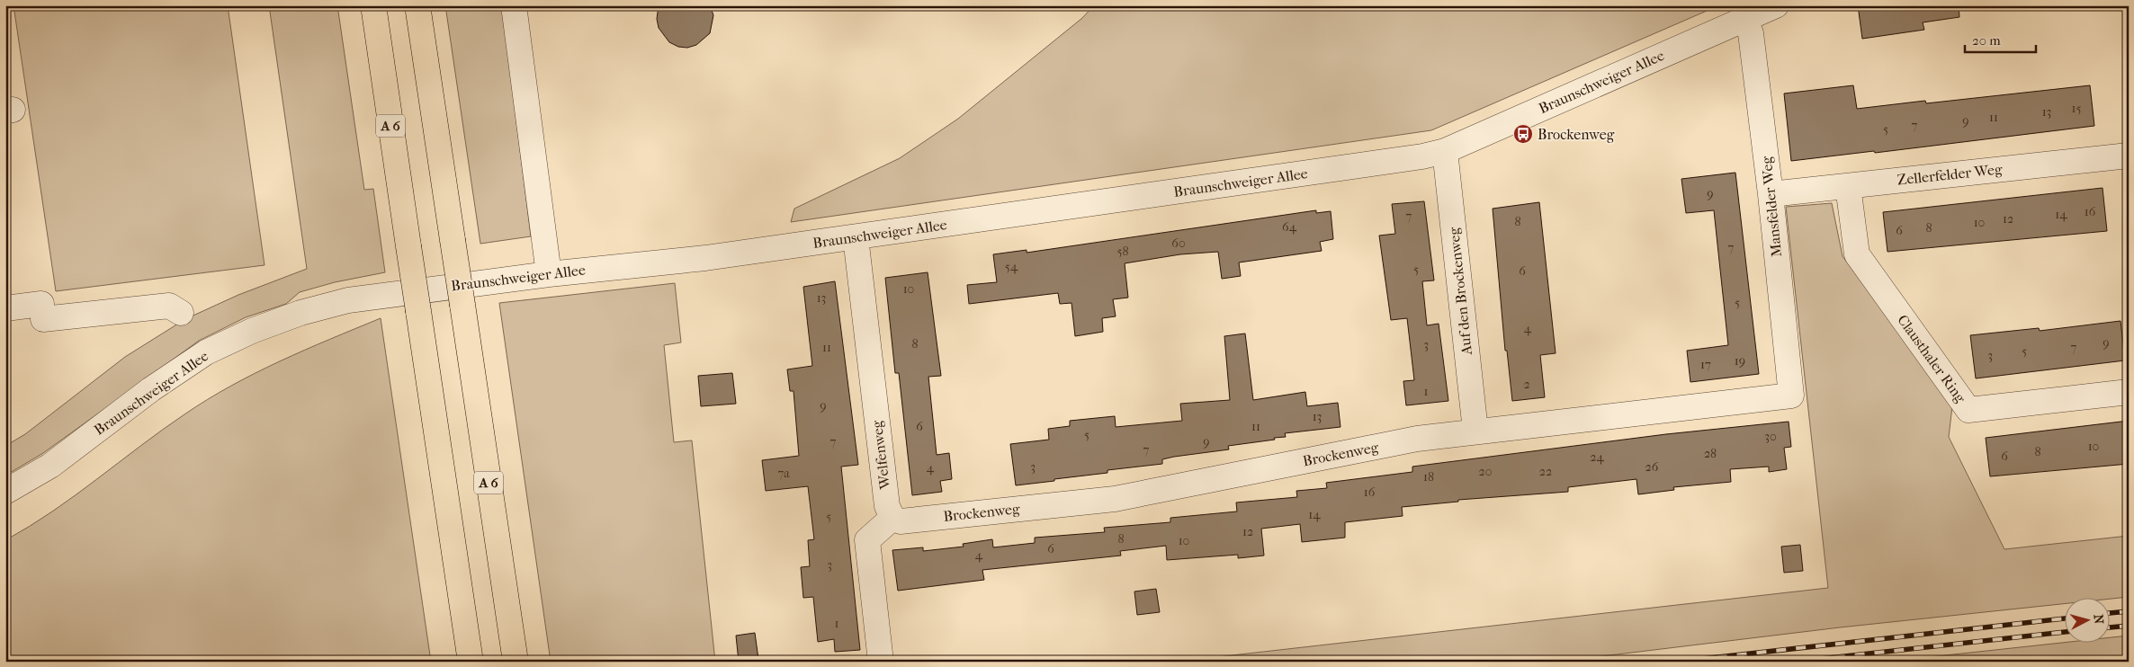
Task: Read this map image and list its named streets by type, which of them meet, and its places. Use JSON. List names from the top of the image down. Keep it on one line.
{"streets":{"highway":["A 6"],"street":["Braunschweiger Allee","Zellerfelder Weg","Mansfelder Weg","Auf den Brockenweg","Clausthaler Ring","Brockenweg","Welfenweg"]},"crossings":[["Braunschweiger Allee","Mansfelder Weg"],["Braunschweiger Allee","Auf den Brockenweg"],["Braunschweiger Allee","Welfenweg"],["Zellerfelder Weg","Mansfelder Weg"],["Zellerfelder Weg","Clausthaler Ring"],["Mansfelder Weg","Brockenweg"],["Auf den Brockenweg","Brockenweg"],["Brockenweg","Welfenweg"]],"places":{"bus stop":["Brockenweg"]},"house_numbers":["15","13","11","9","7","5","9","16","14","7","12","8","10","64","8","6","60","7","58","54","5","6","10","13","5","4","9","8","3","11","7","5","3","19","17","2","1","9","13","6","11","5","30","7","9","10","7","8","28","6","24","3","26","4","20","22","7a","18","16","14","5","12","8","10","6","4","3","1"],"scale_bar":"20 m","north":"right"}
